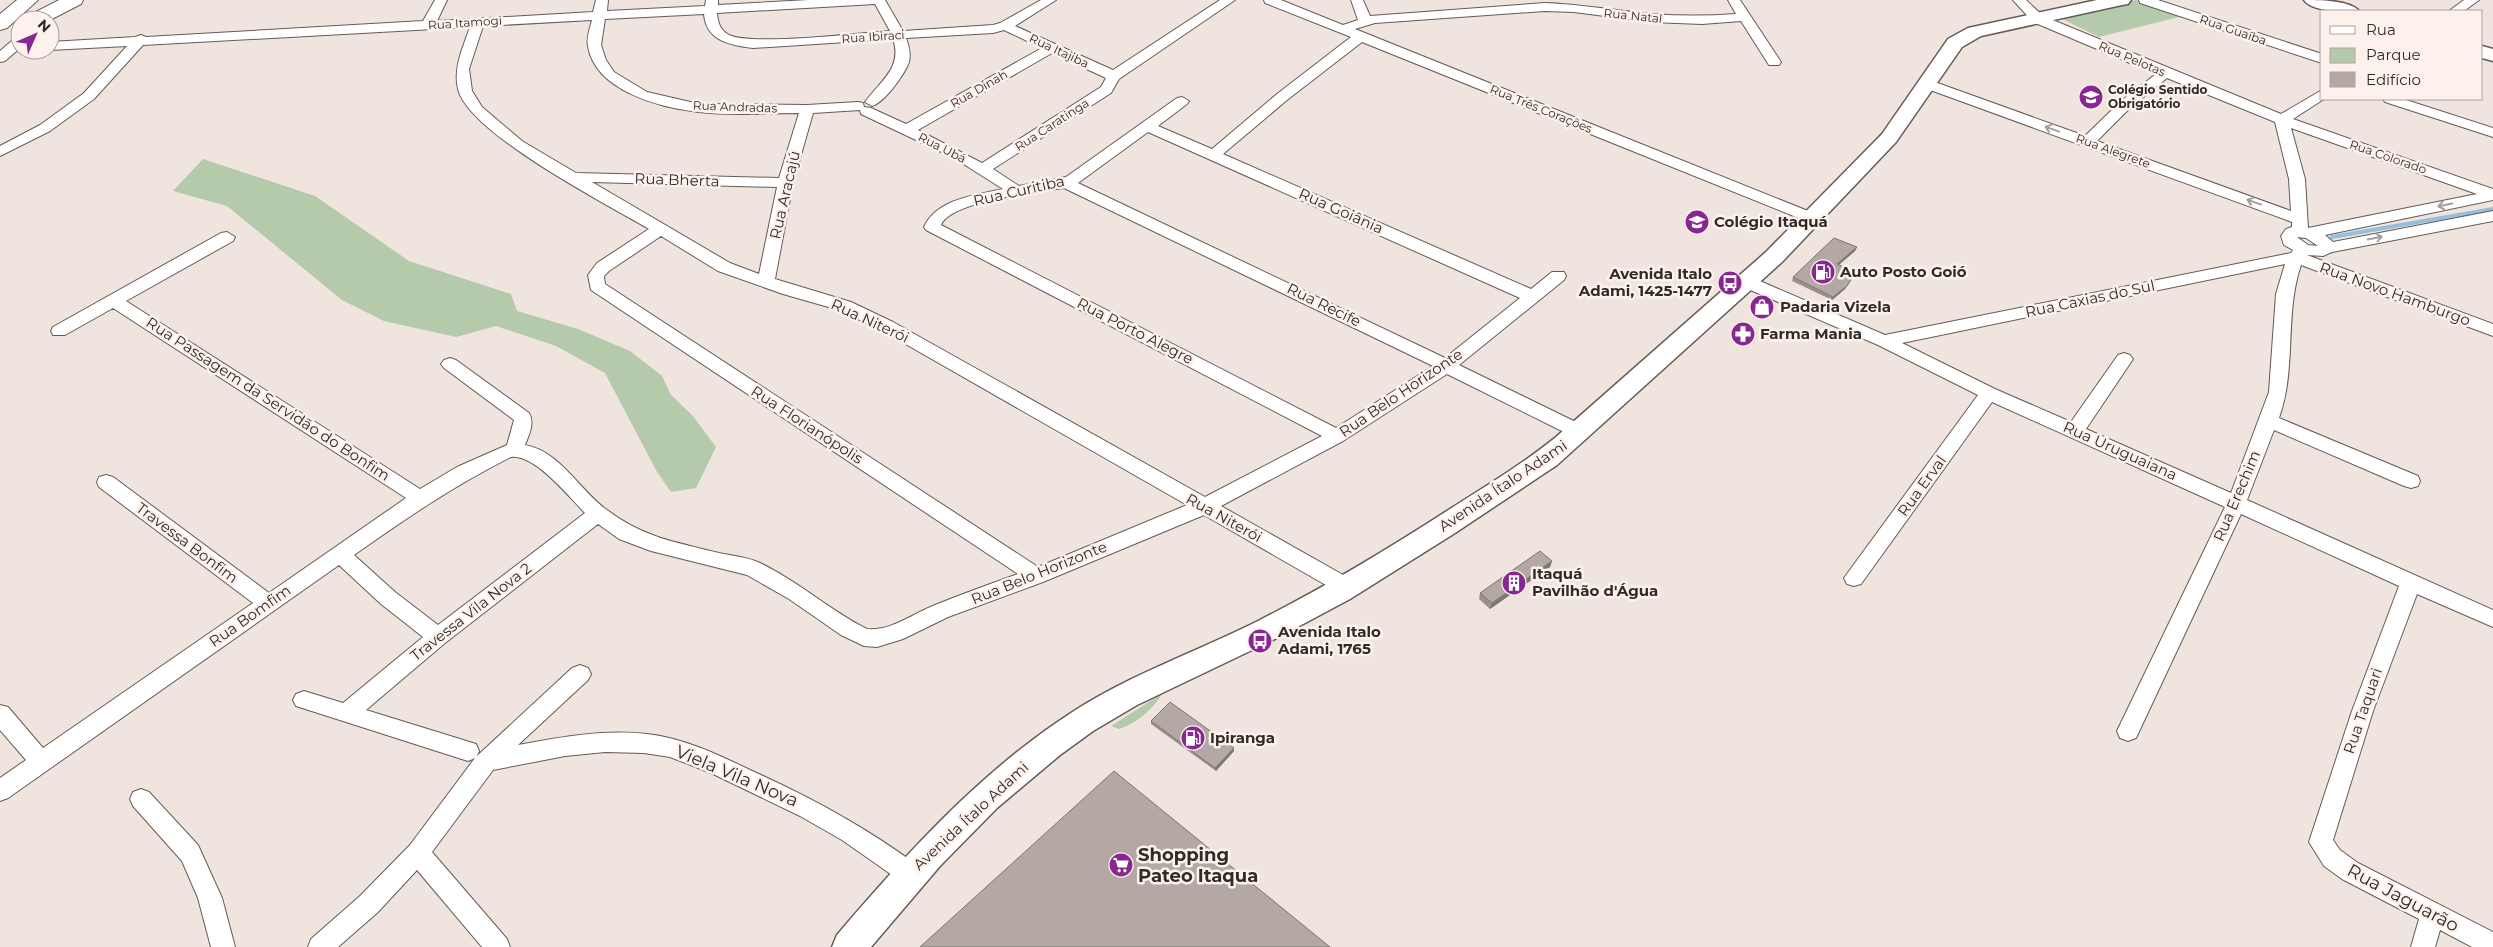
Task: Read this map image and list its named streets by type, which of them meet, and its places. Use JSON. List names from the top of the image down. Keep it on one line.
{"streets":{"main road":["Avenida Ítalo Adami"],"street":["Rua Natal","Rua Itamogi","Rua Guaíba","Rua Ibiraci","Rua Itajiba","Rua Pelotas","Rua Dinah","Rua Andradas","Rua Três Corações","Rua Caratinga","Rua Ubá","Rua Alegrete","Rua Colorado","Rua Bherta","Rua Curitiba","Rua Aracajú","Rua Goiânia","Rua Novo Hamburgo","Rua Caxias do Sul","Rua Recife","Rua Niterói","Rua Porto Alegre","Rua Belo Horizonte","Rua Passagem da Servidão do Bonfim","Rua Florianópolis","Rua Uruguaiana","Rua Erval","Rua Erechim","Travessa Bonfim","Travessa Vila Nova 2","Rua Bomfim","Rua Taquari","Viela Vila Nova","Rua Jaguarão"]},"crossings":[["Rua Natal","Rua Três Corações"],["Rua Itamogi","Rua Ibiraci"],["Rua Itamogi","Rua Andradas"],["Rua Itamogi","Rua Niterói"],["Rua Ibiraci","Rua Itajiba"],["Rua Itajiba","Rua Dinah"],["Rua Itajiba","Rua Caratinga"],["Rua Pelotas","Rua Colorado"],["Rua Pelotas","Avenida Ítalo Adami"],["Rua Dinah","Rua Ubá"],["Rua Andradas","Rua Ubá"],["Rua Andradas","Rua Aracajú"],["Rua Três Corações","Avenida Ítalo Adami"],["Rua Caratinga","Rua Ubá"],["Rua Ubá","Rua Curitiba"],["Rua Alegrete","Rua Novo Hamburgo"],["Rua Alegrete","Rua Caxias do Sul"],["Rua Alegrete","Avenida Ítalo Adami"],["Rua Alegrete","Rua Erechim"],["Rua Colorado","Rua Caxias do Sul"],["Rua Bherta","Rua Aracajú"],["Rua Bherta","Rua Niterói"],["Rua Curitiba","Rua Goiânia"],["Rua Curitiba","Rua Recife"],["Rua Curitiba","Rua Porto Alegre"],["Rua Aracajú","Rua Niterói"],["Rua Goiânia","Rua Belo Horizonte"],["Rua Novo Hamburgo","Rua Caxias do Sul"],["Rua Novo Hamburgo","Rua Erechim"],["Rua Caxias do Sul","Rua Uruguaiana"],["Rua Caxias do Sul","Rua Erechim"],["Rua Recife","Rua Belo Horizonte"],["Rua Recife","Avenida Ítalo Adami"],["Rua Niterói","Rua Belo Horizonte"],["Rua Niterói","Rua Florianópolis"],["Rua Niterói","Avenida Ítalo Adami"],["Rua Porto Alegre","Rua Belo Horizonte"],["Rua Belo Horizonte","Rua Florianópolis"],["Rua Belo Horizonte","Travessa Vila Nova 2"],["Rua Belo Horizonte","Rua Bomfim"],["Rua Passagem da Servidão do Bonfim","Rua Bomfim"],["Rua Uruguaiana","Avenida Ítalo Adami"],["Rua Uruguaiana","Rua Erval"],["Rua Uruguaiana","Rua Erechim"],["Rua Uruguaiana","Rua Taquari"],["Avenida Ítalo Adami","Viela Vila Nova"],["Travessa Bonfim","Rua Bomfim"],["Rua Taquari","Rua Jaguarão"]],"one_way":["Rua Alegrete"],"places":{"school or university":["Colégio Sentido Obrigatório","Colégio Itaquá"],"fuel station":["Auto Posto Goió","Ipiranga"],"bus stop":["Avenida Italo Adami, 1425-1477","Avenida Italo Adami, 1765"],"shop":["Padaria Vizela"],"pharmacy":["Farma Mania"],"building":["Itaquá Pavilhão d'Água"],"supermarket":["Shopping Pateo Itaqua"]},"legend":["Rua","Parque","Edifício"],"north":"top right"}
